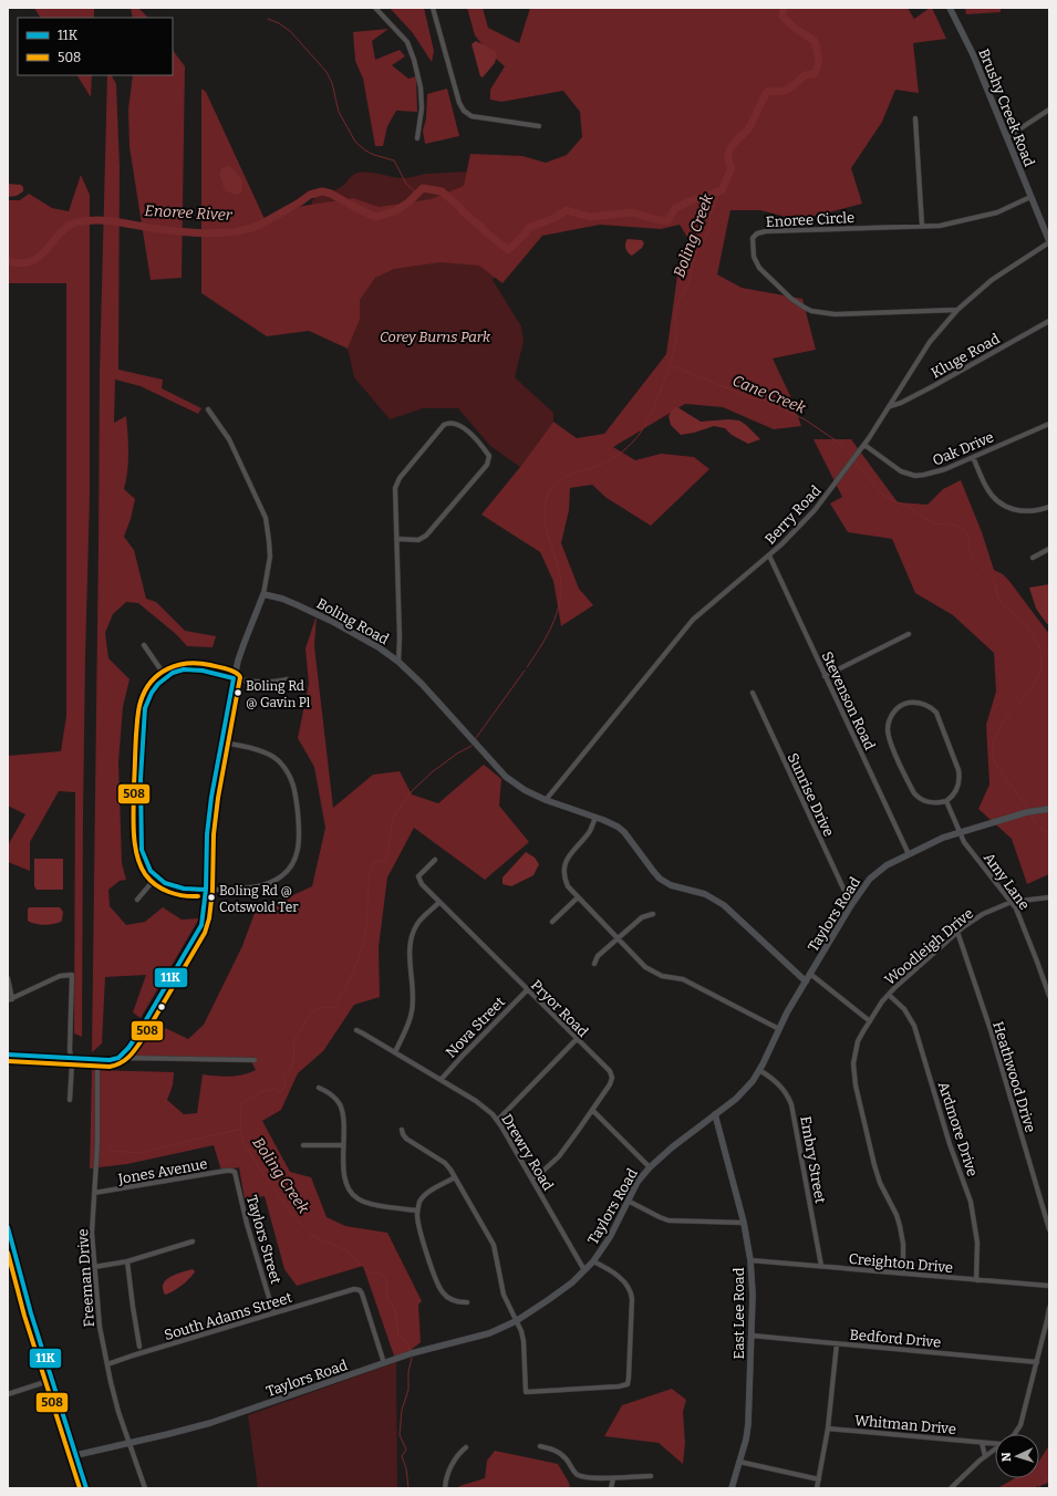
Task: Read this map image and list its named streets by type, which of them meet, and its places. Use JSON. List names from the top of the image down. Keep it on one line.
{"streets":{"street":["Brushy Creek Road","Enoree Circle","Kluge Road","Oak Drive","Berry Road","Boling Road","Stevenson Road","Sunrise Drive","Amy Lane","Taylors Road","Woodleigh Drive","Pryor Road","Nova Street","Heathwood Drive","Ardmore Drive","Drewry Road","Embry Street","Jones Avenue","Taylors Street","Creighton Drive","Freeman Drive","East Lee Road","South Adams Street","Bedford Drive","Whitman Drive"]},"crossings":[["Brushy Creek Road","Enoree Circle"],["Brushy Creek Road","Berry Road"],["Enoree Circle","Berry Road"],["Kluge Road","Berry Road"],["Oak Drive","Berry Road"],["Berry Road","Boling Road"],["Berry Road","Stevenson Road"],["Boling Road","Taylors Road"],["Stevenson Road","Taylors Road"],["Sunrise Drive","Taylors Road"],["Amy Lane","Taylors Road"],["Amy Lane","Woodleigh Drive"],["Taylors Road","Drewry Road"],["Taylors Road","Embry Street"],["Taylors Road","Freeman Drive"],["Taylors Road","East Lee Road"],["Taylors Road","South Adams Street"],["Woodleigh Drive","Heathwood Drive"],["Woodleigh Drive","Ardmore Drive"],["Woodleigh Drive","Creighton Drive"],["Pryor Road","Nova Street"],["Pryor Road","Drewry Road"],["Nova Street","Drewry Road"],["Ardmore Drive","Creighton Drive"],["Embry Street","Creighton Drive"],["Jones Avenue","Taylors Street"],["Jones Avenue","Freeman Drive"],["Taylors Street","South Adams Street"],["Creighton Drive","East Lee Road"],["Freeman Drive","South Adams Street"],["East Lee Road","Bedford Drive"]],"water":["Enoree River","Boling Creek","Cane Creek"],"parks":["Corey Burns Park"],"places":["Boling Rd @ Gavin Pl","Boling Rd @ Cotswold Ter"],"lines":["transit line 508","transit line 11K"],"legend":["11K","508"],"north":"left"}
